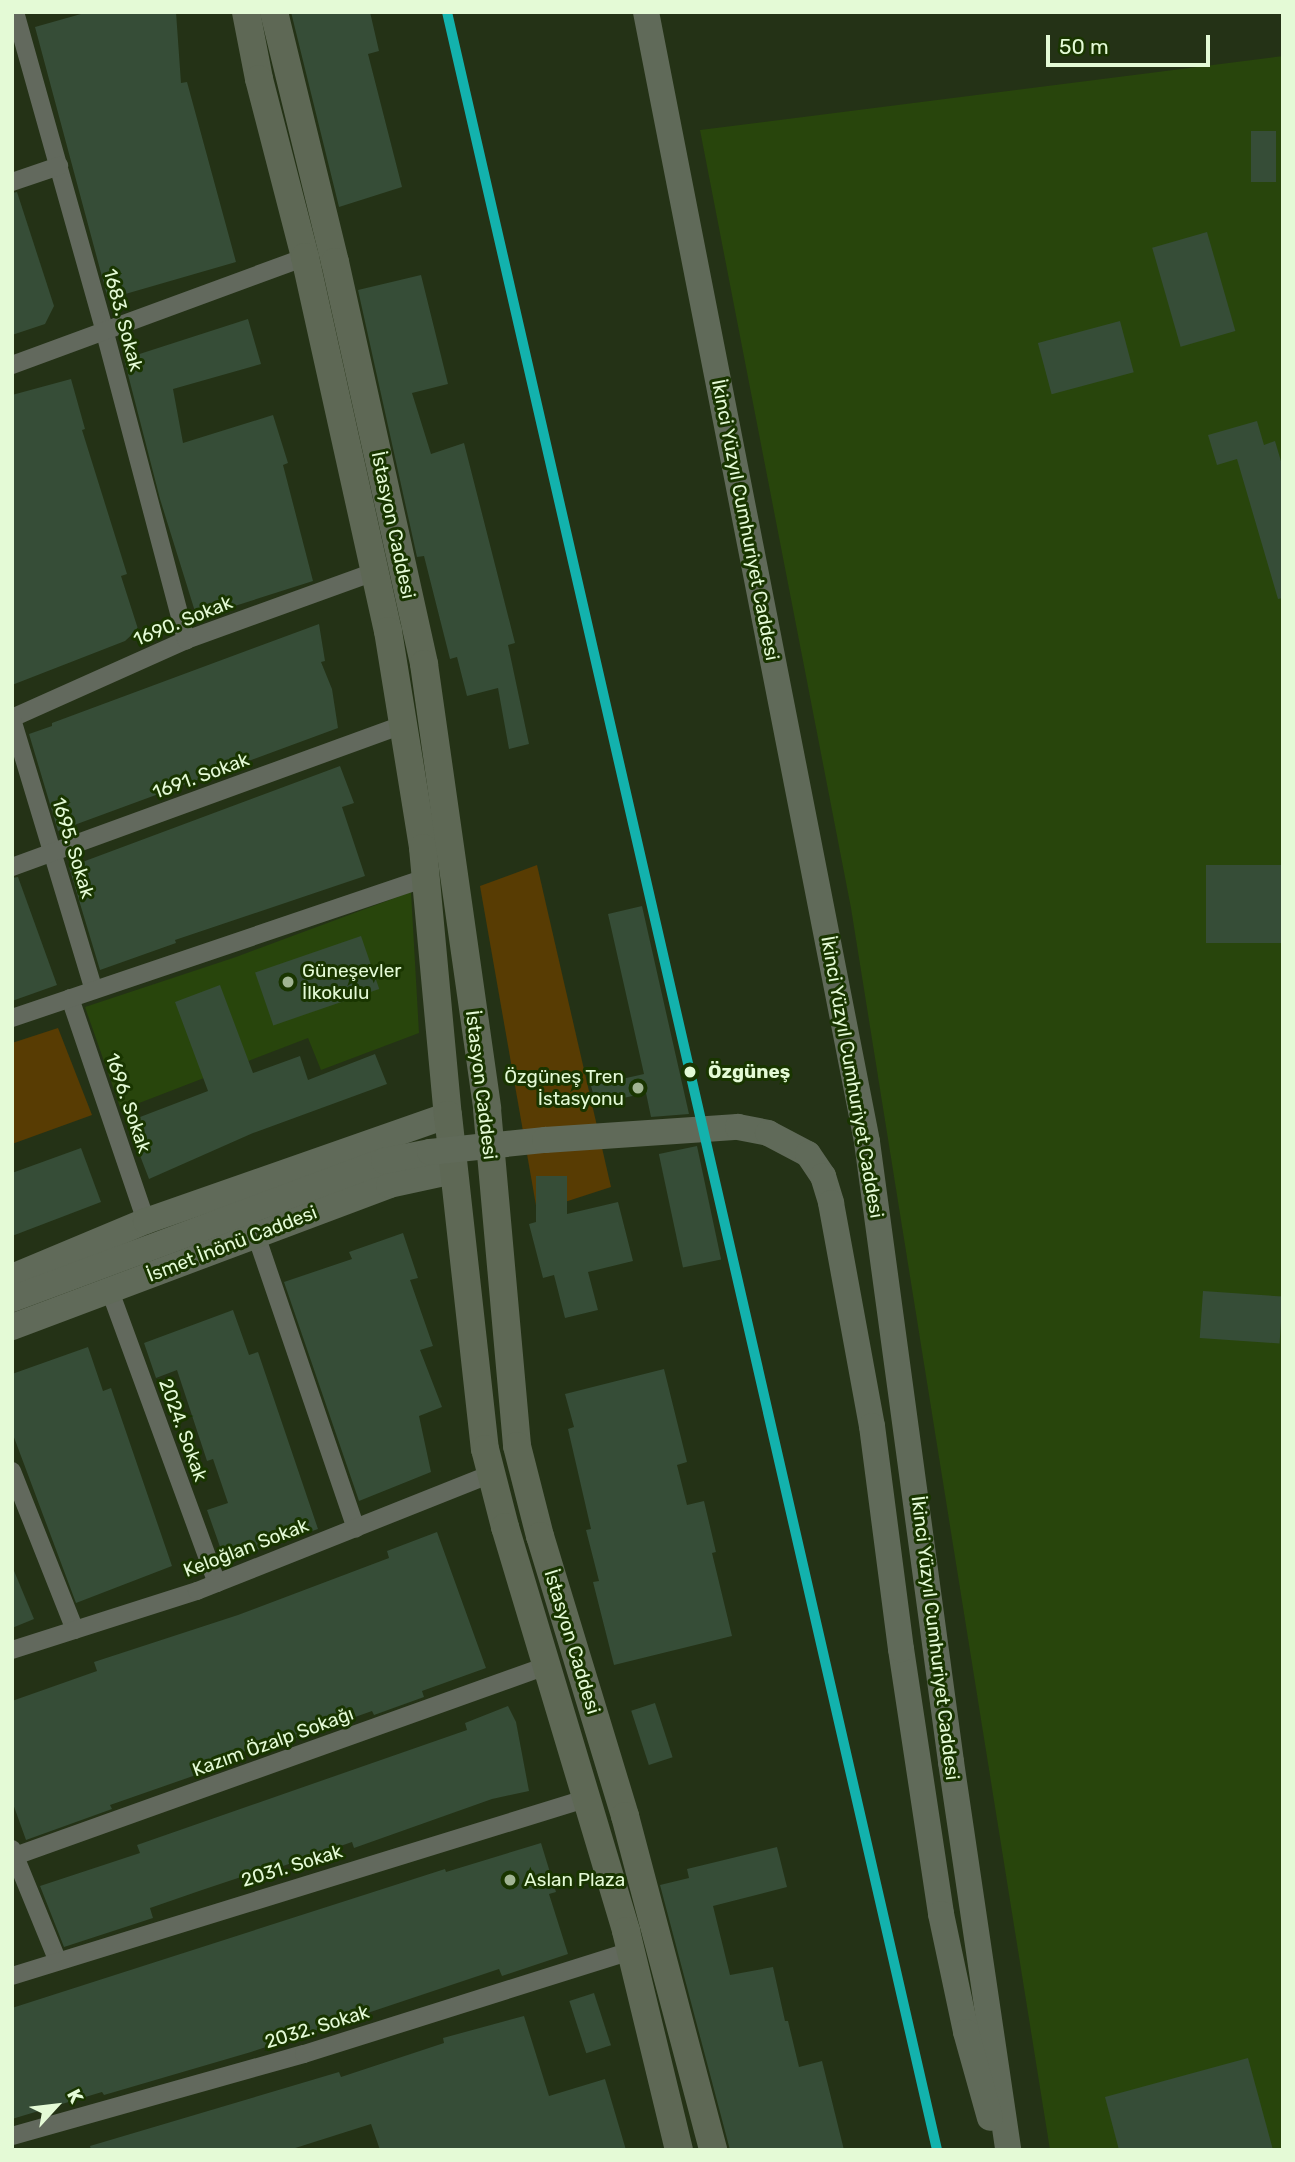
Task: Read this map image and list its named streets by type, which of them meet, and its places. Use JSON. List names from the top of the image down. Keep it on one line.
{"streets":{"main road":["İkinci Yüzyıl Cumhuriyet Caddesi","İstasyon Caddesi","İsmet İnönü Caddesi"],"street":["1683. Sokak","1690. Sokak","1691. Sokak","1695. Sokak","1696. Sokak","2024. Sokak","Keloğlan Sokak","Kazım Özalp Sokağı","2031. Sokak","2032. Sokak"]},"crossings":[["1683. Sokak","1690. Sokak"],["İstasyon Caddesi","1690. Sokak"],["İstasyon Caddesi","1691. Sokak"],["İstasyon Caddesi","İsmet İnönü Caddesi"],["İstasyon Caddesi","Keloğlan Sokak"],["İstasyon Caddesi","Kazım Özalp Sokağı"],["İstasyon Caddesi","2031. Sokak"],["İstasyon Caddesi","2032. Sokak"],["1690. Sokak","1695. Sokak"],["1691. Sokak","1695. Sokak"],["İsmet İnönü Caddesi","2024. Sokak"],["2024. Sokak","Keloğlan Sokak"]],"places":["Güneşevler İlkokulu","Özgüneş","Özgüneş Tren İstasyonu","Aslan Plaza"],"scale_bar":"50 m","north":"top right"}
